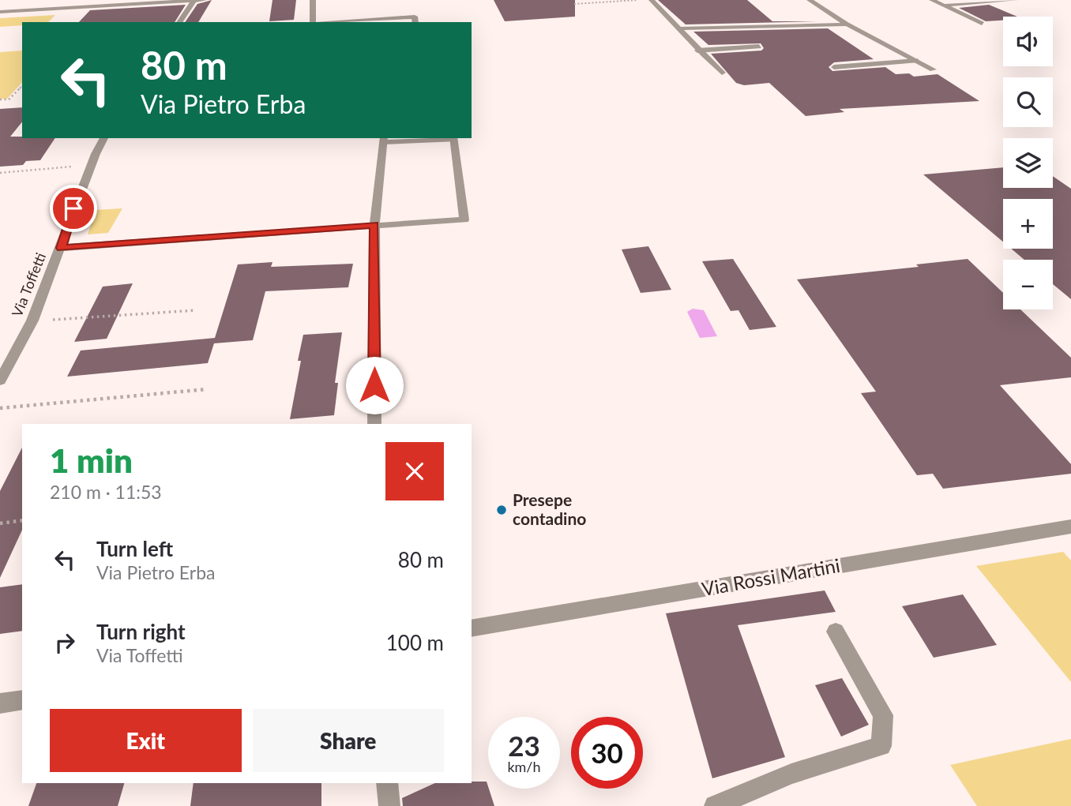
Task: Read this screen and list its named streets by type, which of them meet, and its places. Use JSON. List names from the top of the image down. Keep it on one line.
{"streets":{"street":["Via Toffetti","Via Rossi Martini"]},"places":["Presepe contadino"],"page":{"map_buttons":["+","−"],"turn":["80 m","Via Pietro Erba"],"heading":["1 min","210 m · 11:53"],"list":[{"name":"Turn left","note":"Via Pietro Erba","value":"80 m"},{"name":"Turn right","note":"Via Toffetti","value":"100 m"}],"buttons":["Exit","Share"],"speed":"23 km/h","limit":"30"}}
